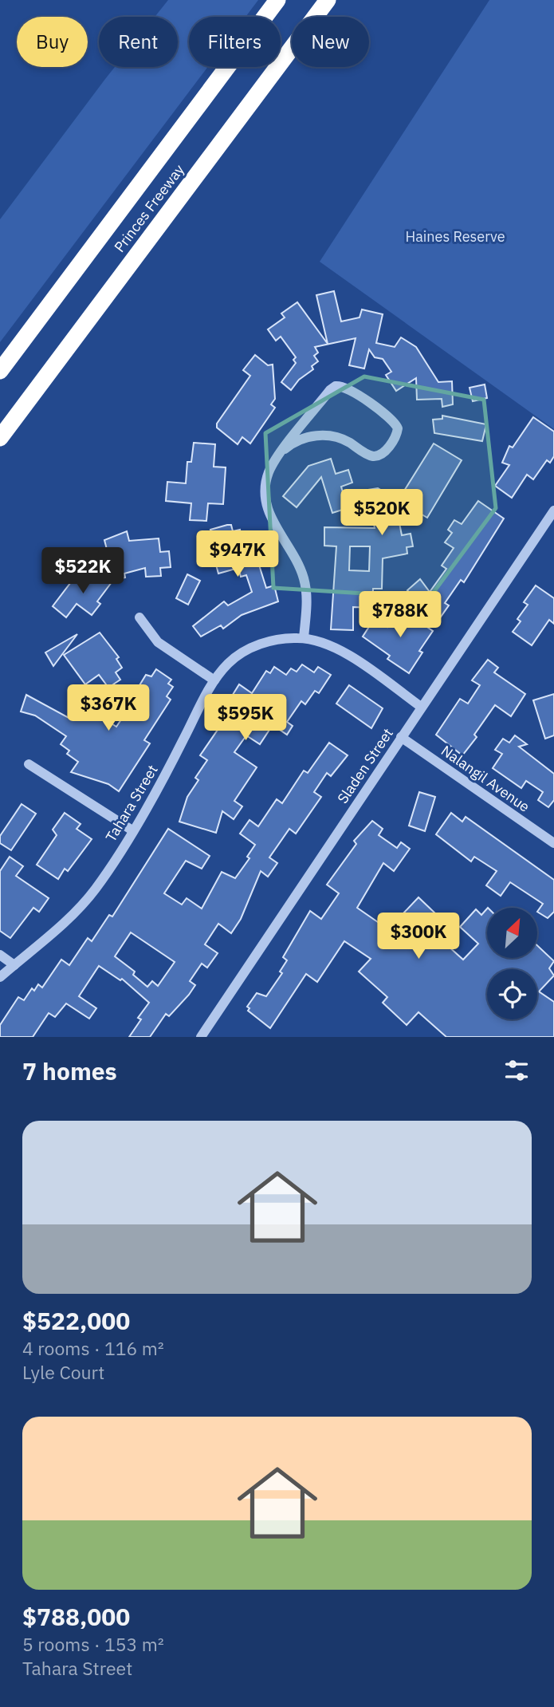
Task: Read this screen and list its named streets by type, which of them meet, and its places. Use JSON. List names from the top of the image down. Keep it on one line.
{"streets":{"highway":["Princes Freeway"],"street":["Sladen Street","Nalangil Avenue","Tahara Street"]},"crossings":[["Sladen Street","Nalangil Avenue"],["Sladen Street","Tahara Street"]],"parks":["Haines Reserve"],"north":"top right","page":{"chip":["Buy","Rent","Filters","New"],"price":["$520K","$947K","$522K","$788K","$367K","$595K","$300K"],"heading":"7 homes","list":[{"name":"$522,000","note":"4 rooms · 116 m² · Lyle Court"},{"name":"$788,000","note":"5 rooms · 153 m² · Tahara Street"}]}}
